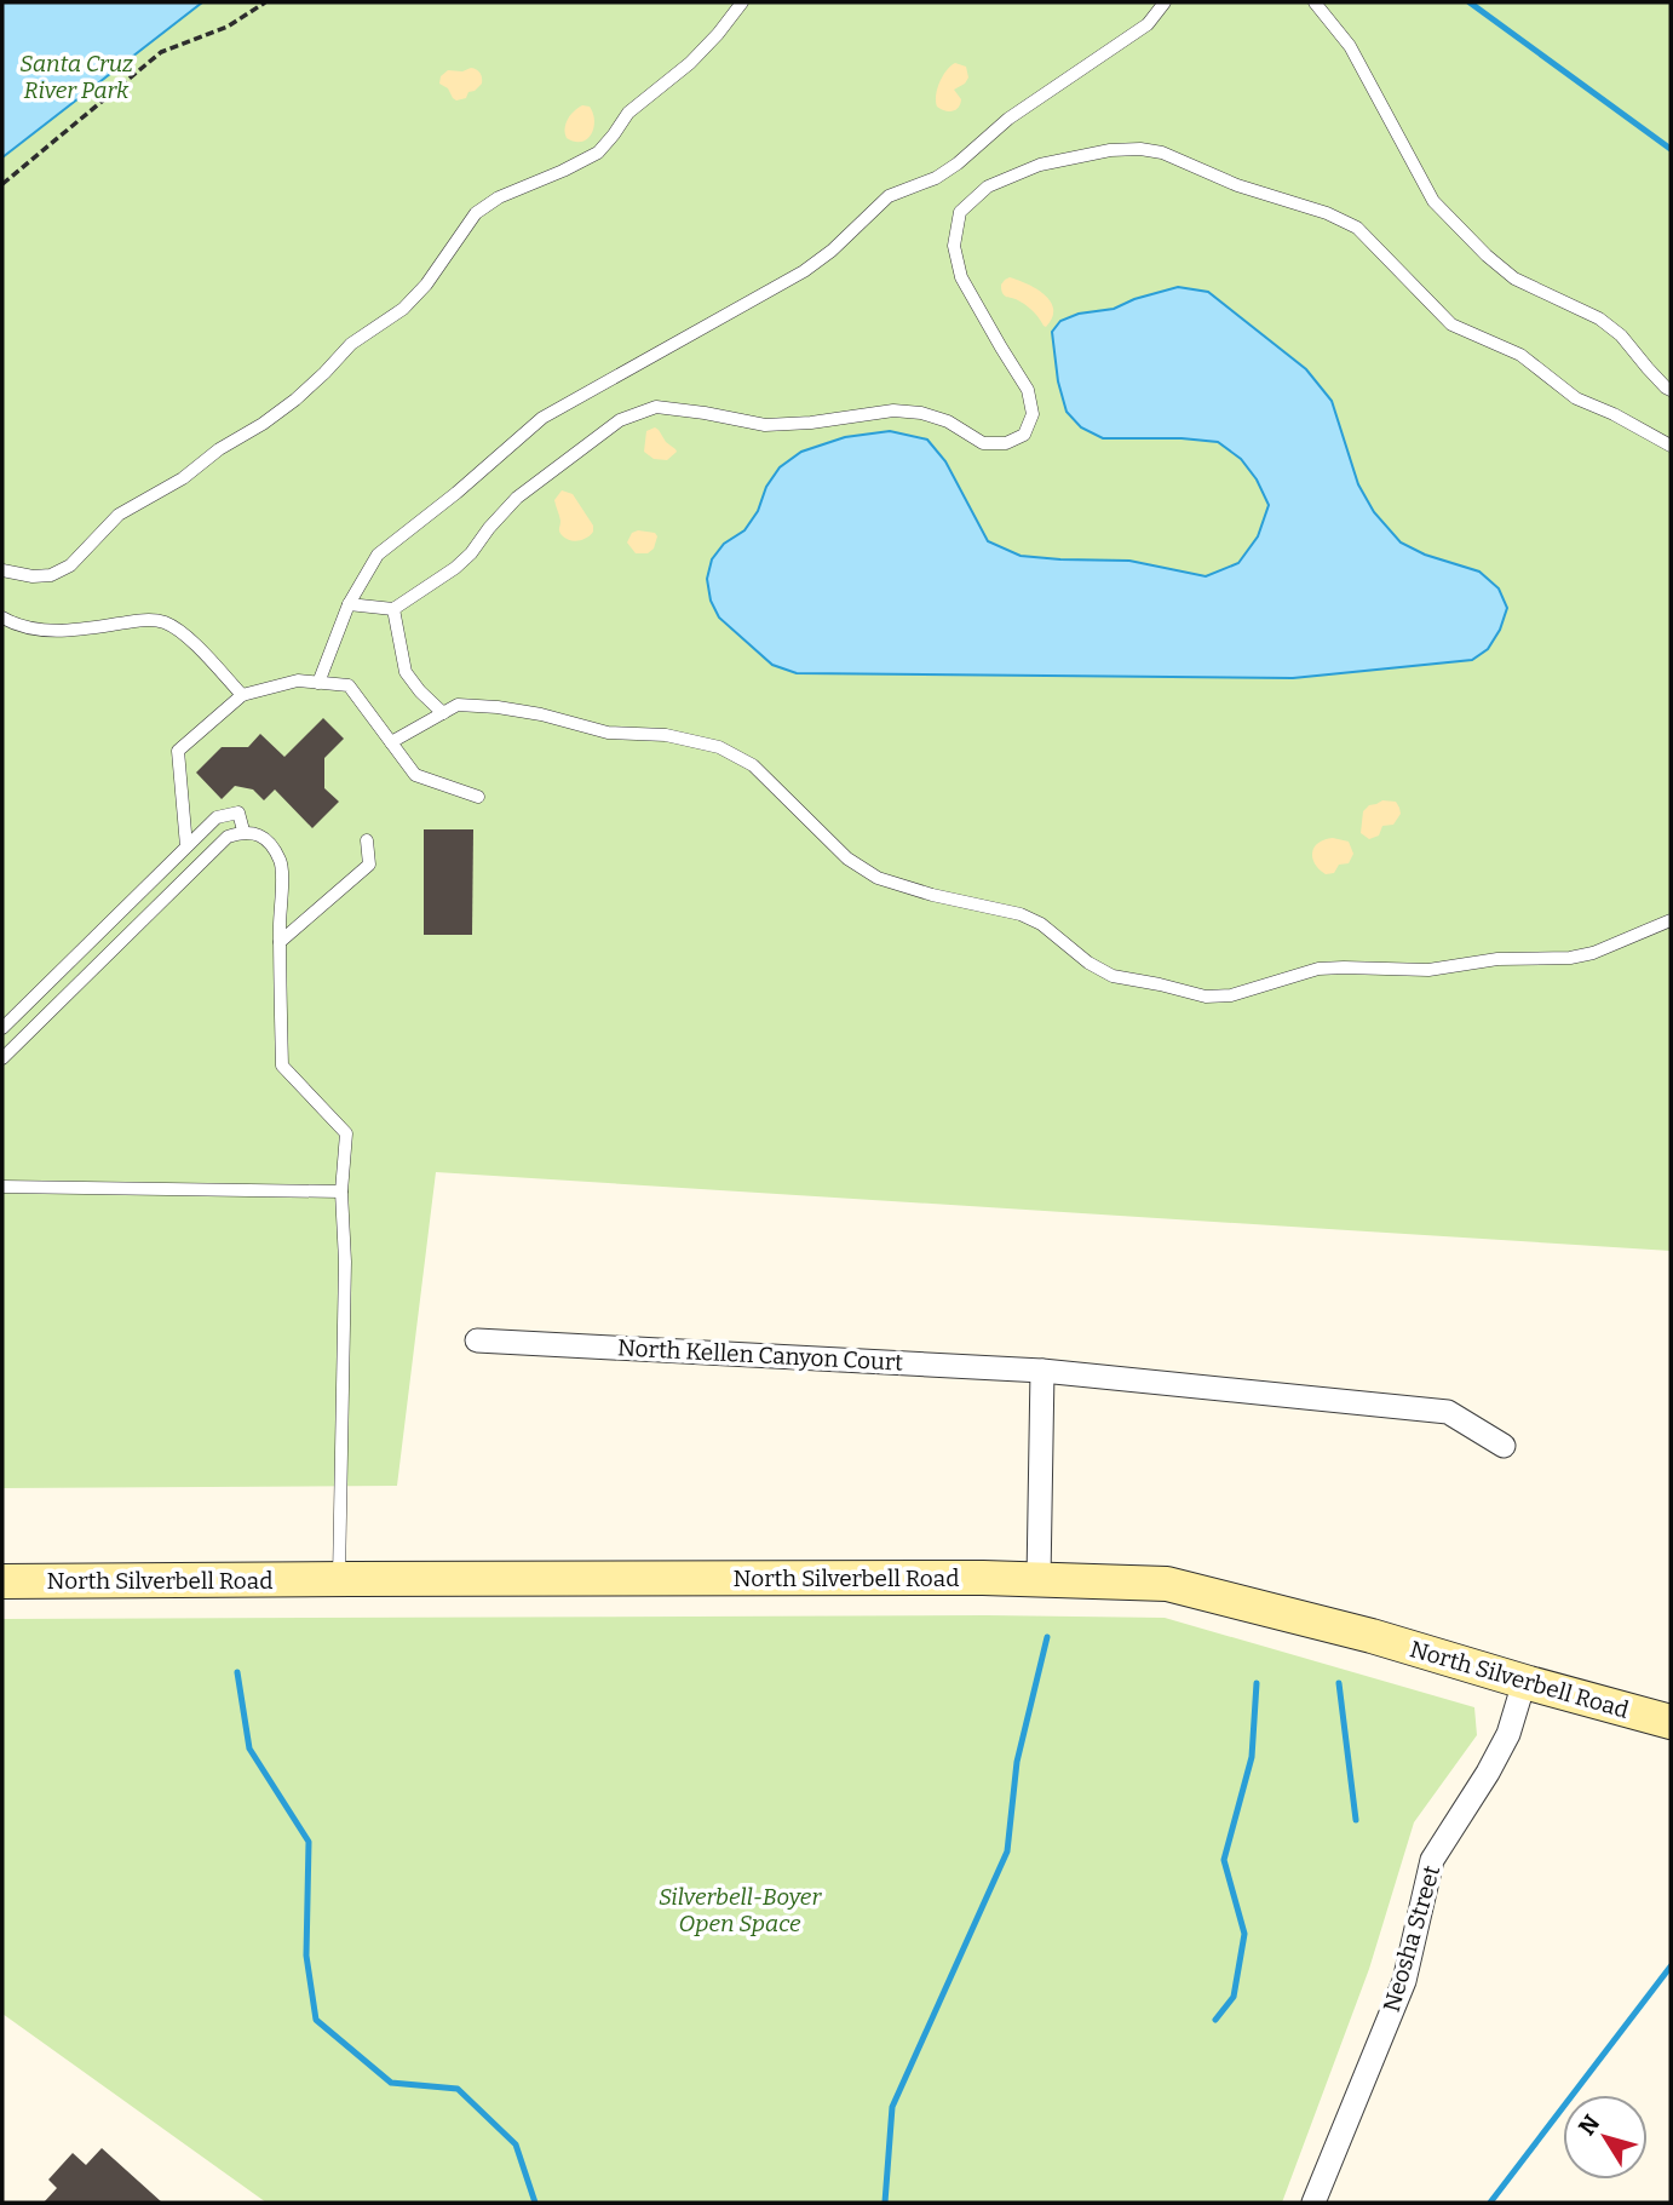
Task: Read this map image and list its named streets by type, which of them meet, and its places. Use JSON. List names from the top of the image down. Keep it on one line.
{"streets":{"main road":["North Silverbell Road"],"street":["North Kellen Canyon Court","Neosha Street"]},"crossings":[["North Silverbell Road","Neosha Street"]],"parks":["Santa Cruz River Park","Silverbell-Boyer Open Space"],"north":"top left"}
